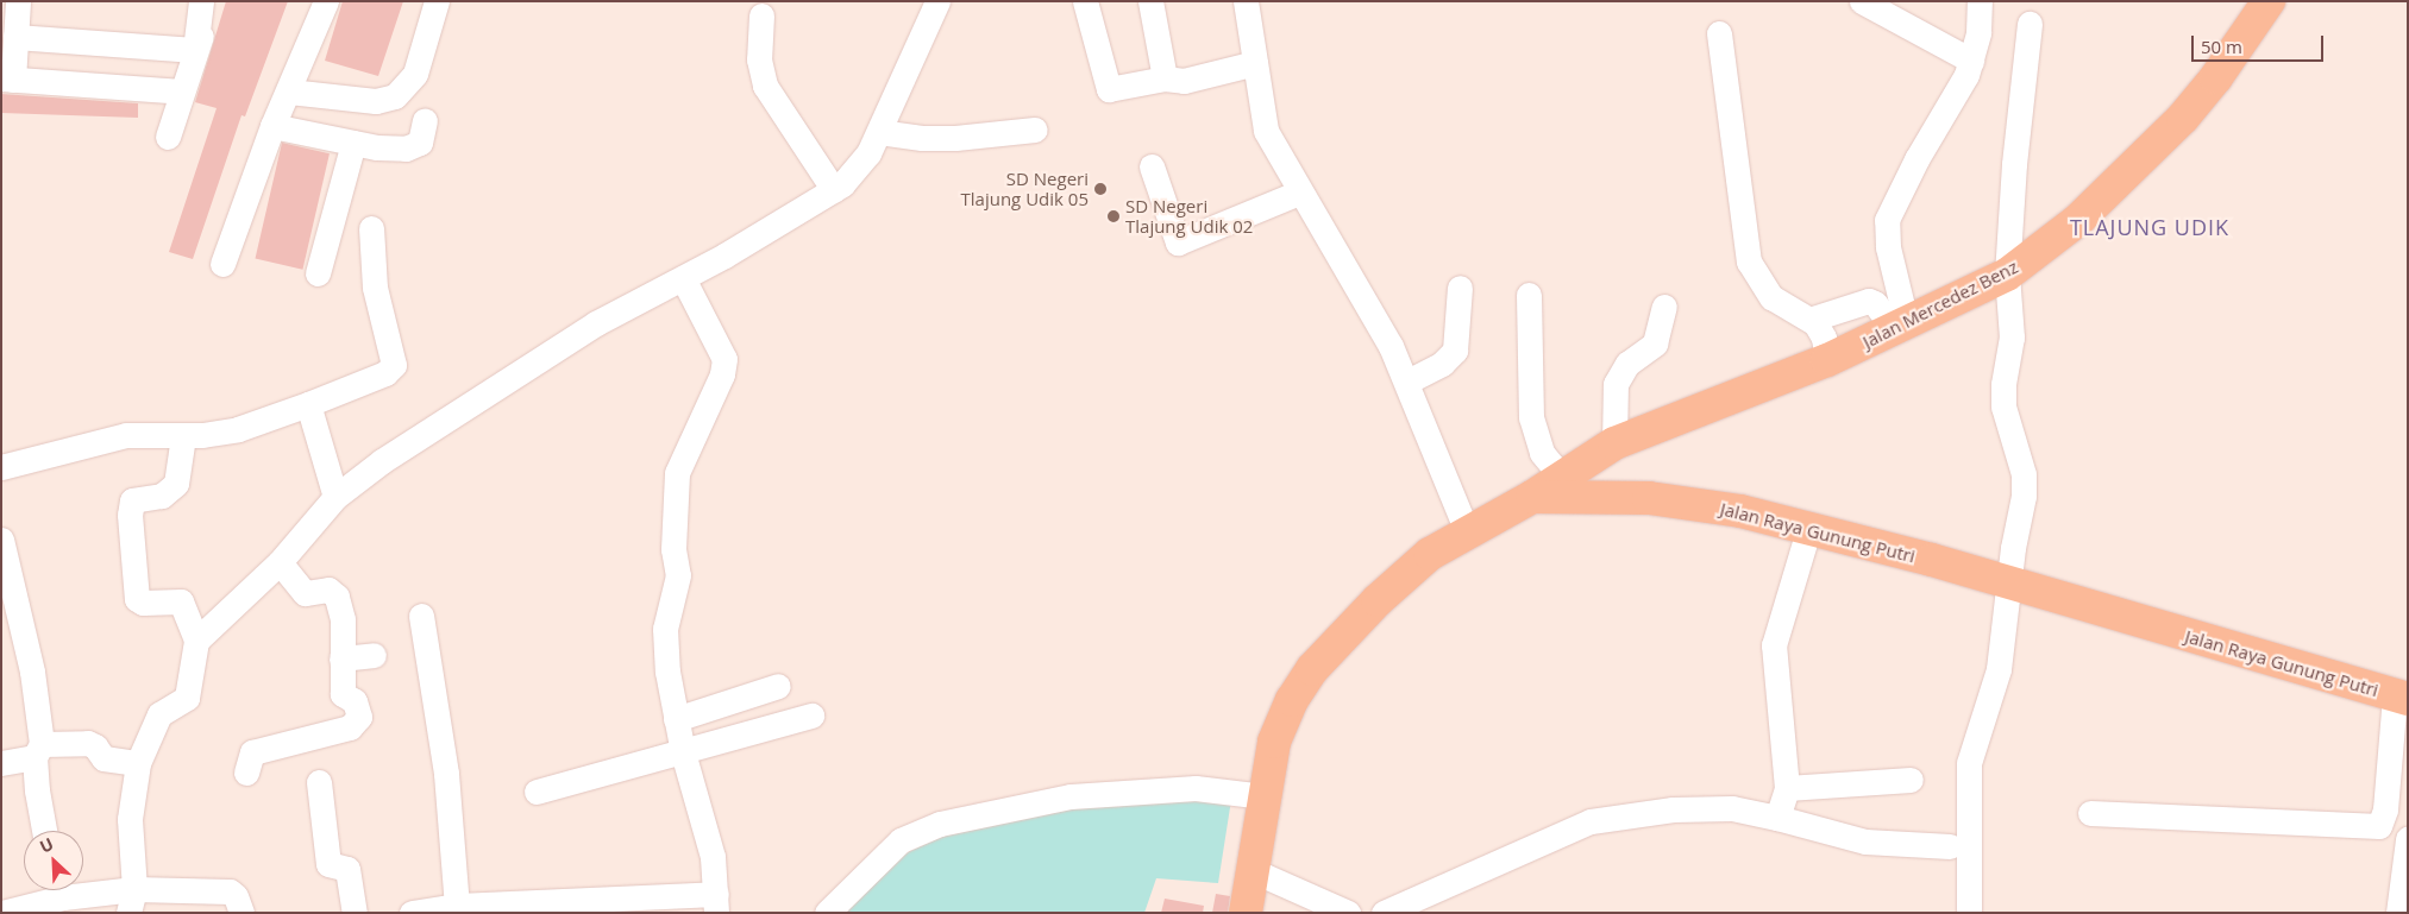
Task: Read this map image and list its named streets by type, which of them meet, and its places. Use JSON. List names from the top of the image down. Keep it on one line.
{"streets":{"main road":["Jalan Mercedez Benz","Jalan Raya Gunung Putri"]},"crossings":[["Jalan Mercedez Benz","Jalan Raya Gunung Putri"]],"districts":["TLAJUNG UDIK"],"places":["SD Negeri Tlajung Udik 05","SD Negeri Tlajung Udik 02"],"scale_bar":"50 m","north":"top left"}
